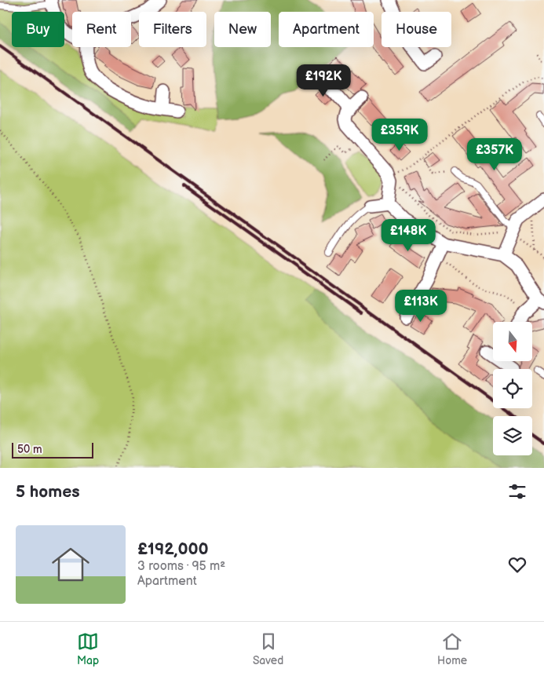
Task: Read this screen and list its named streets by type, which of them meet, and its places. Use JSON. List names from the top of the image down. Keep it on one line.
{"scale_bar":"50 m","north":"bottom","page":{"chip":["Buy","Rent","Filters","New","Apartment","House"],"price":["£192K","£359K","£357K","£148K","£113K"],"scale":"50 m","heading":"5 homes","list":[{"name":"£192,000","note":"3 rooms · 95 m² · Apartment"}],"tabs":["Map","Saved","Home"]}}
